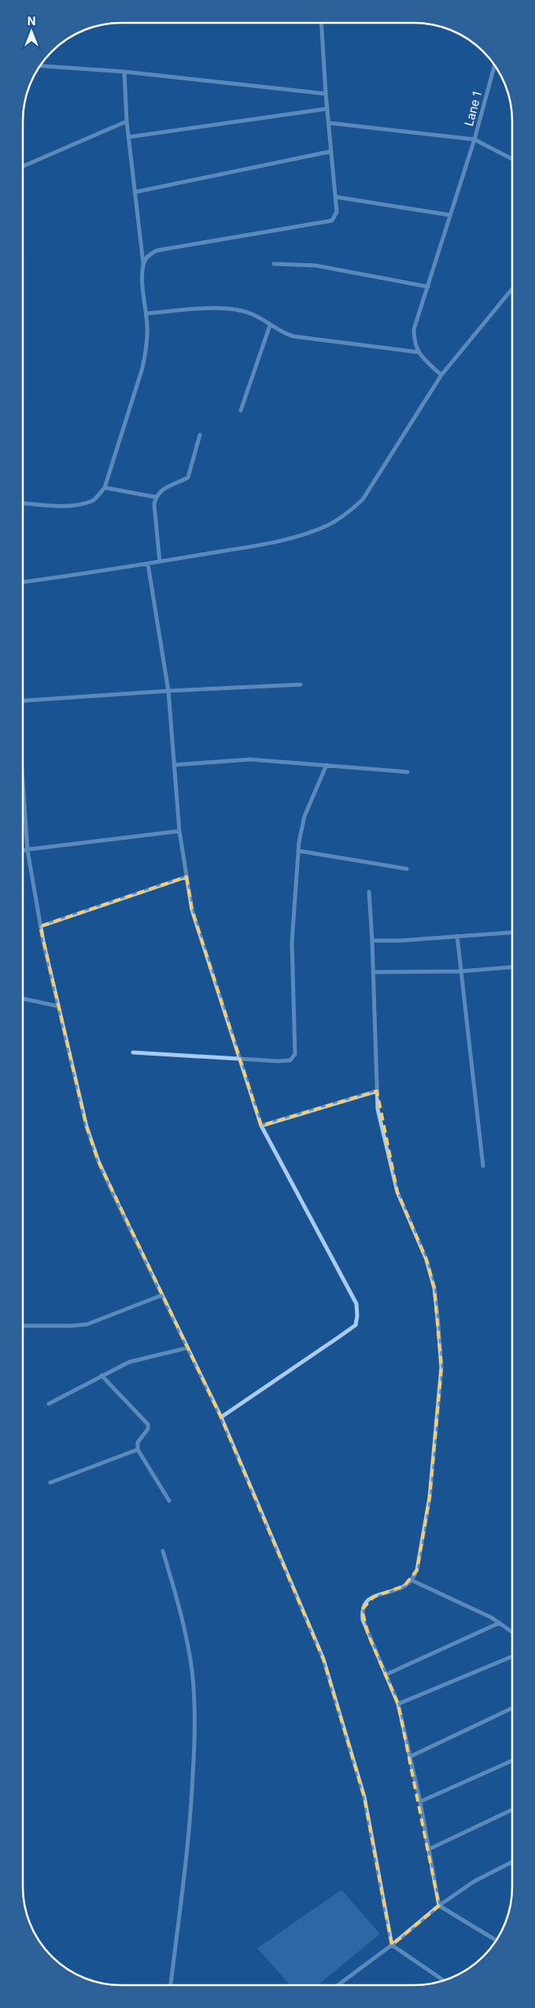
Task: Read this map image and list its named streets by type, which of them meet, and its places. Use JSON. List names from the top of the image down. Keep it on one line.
{"streets":{"street":["Lane 1"]},"north":"top"}
